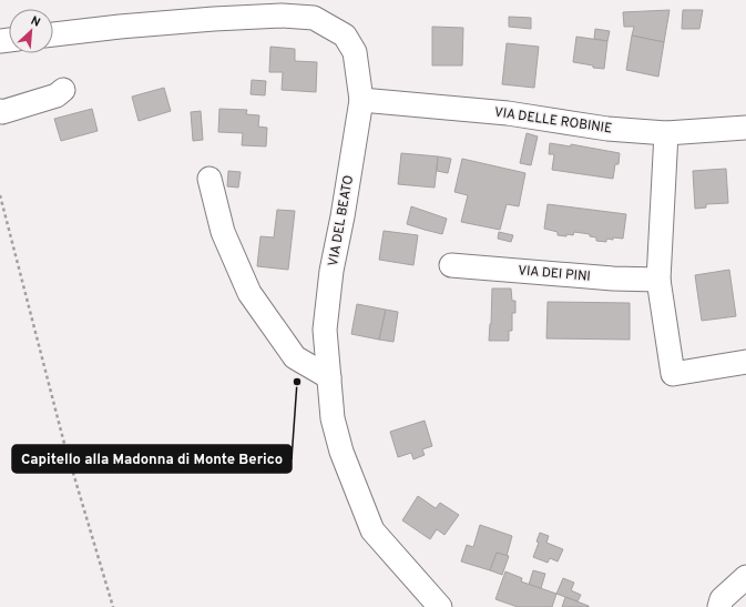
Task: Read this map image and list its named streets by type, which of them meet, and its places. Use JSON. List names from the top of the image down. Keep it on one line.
{"streets":{"street":["VIA DELLE ROBINIE","VIA DEL BEATO","VIA DEI PINI"]},"crossings":[["VIA DELLE ROBINIE","VIA DEL BEATO"]],"places":["Capitello alla Madonna di Monte Berico"],"north":"top right"}
